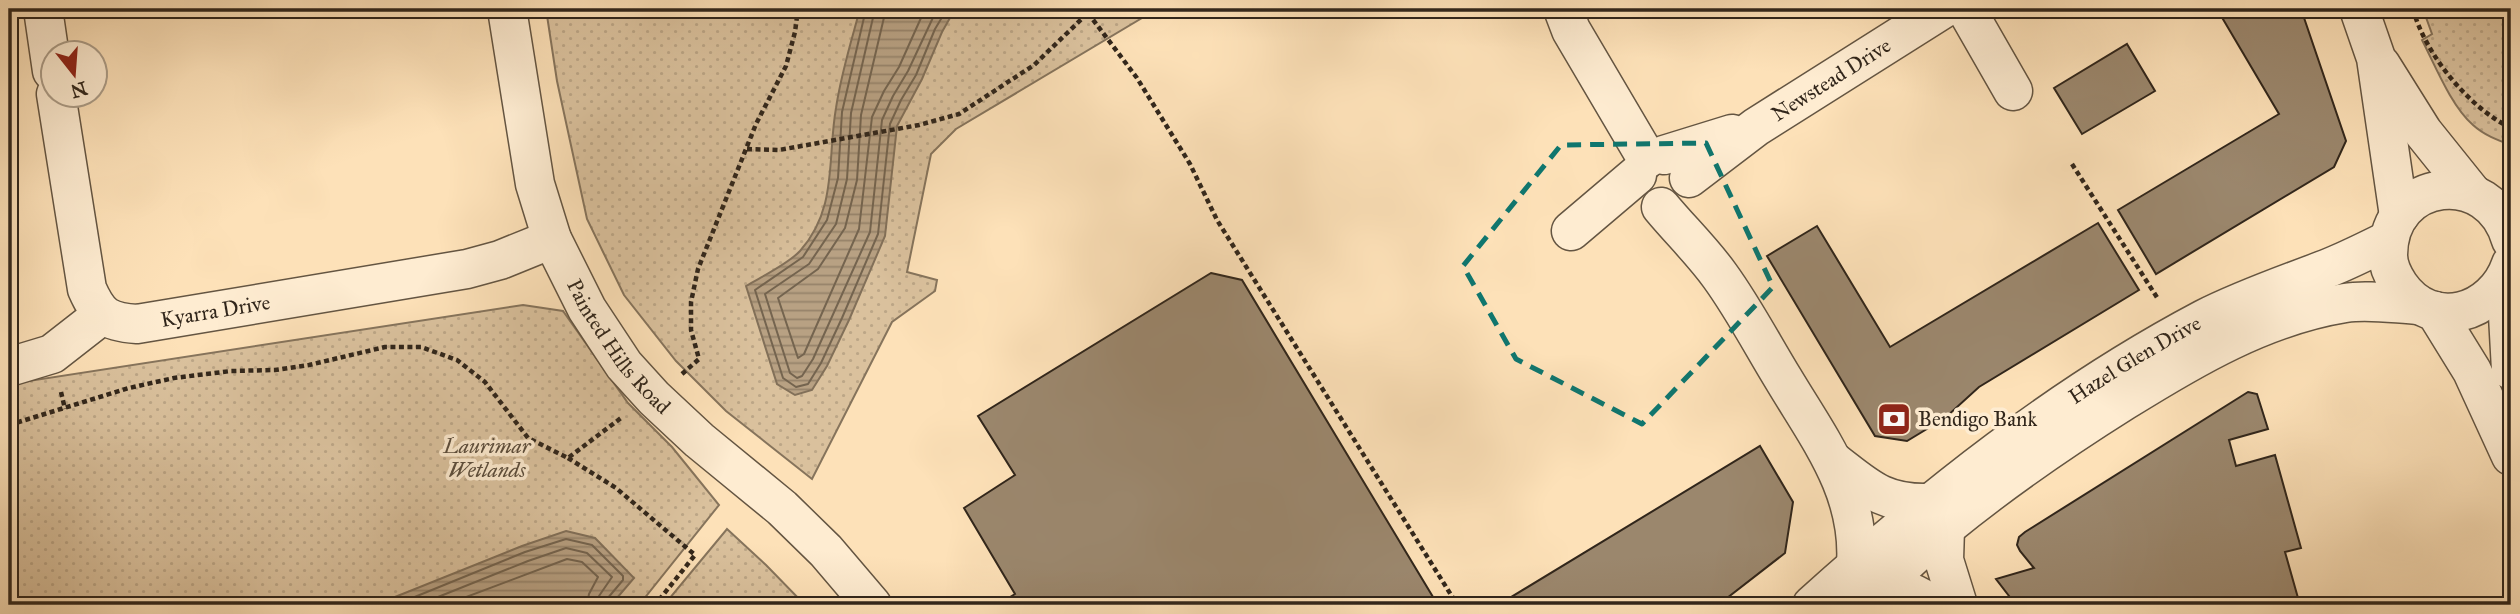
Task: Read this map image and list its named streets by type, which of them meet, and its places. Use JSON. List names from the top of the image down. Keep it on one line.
{"streets":{"street":["Newstead Drive","Kyarra Drive","Painted Hills Road","Hazel Glen Drive"]},"crossings":[["Kyarra Drive","Painted Hills Road"]],"parks":["Laurimar Wetlands"],"places":{"bank":["Bendigo Bank"]},"north":"bottom"}
